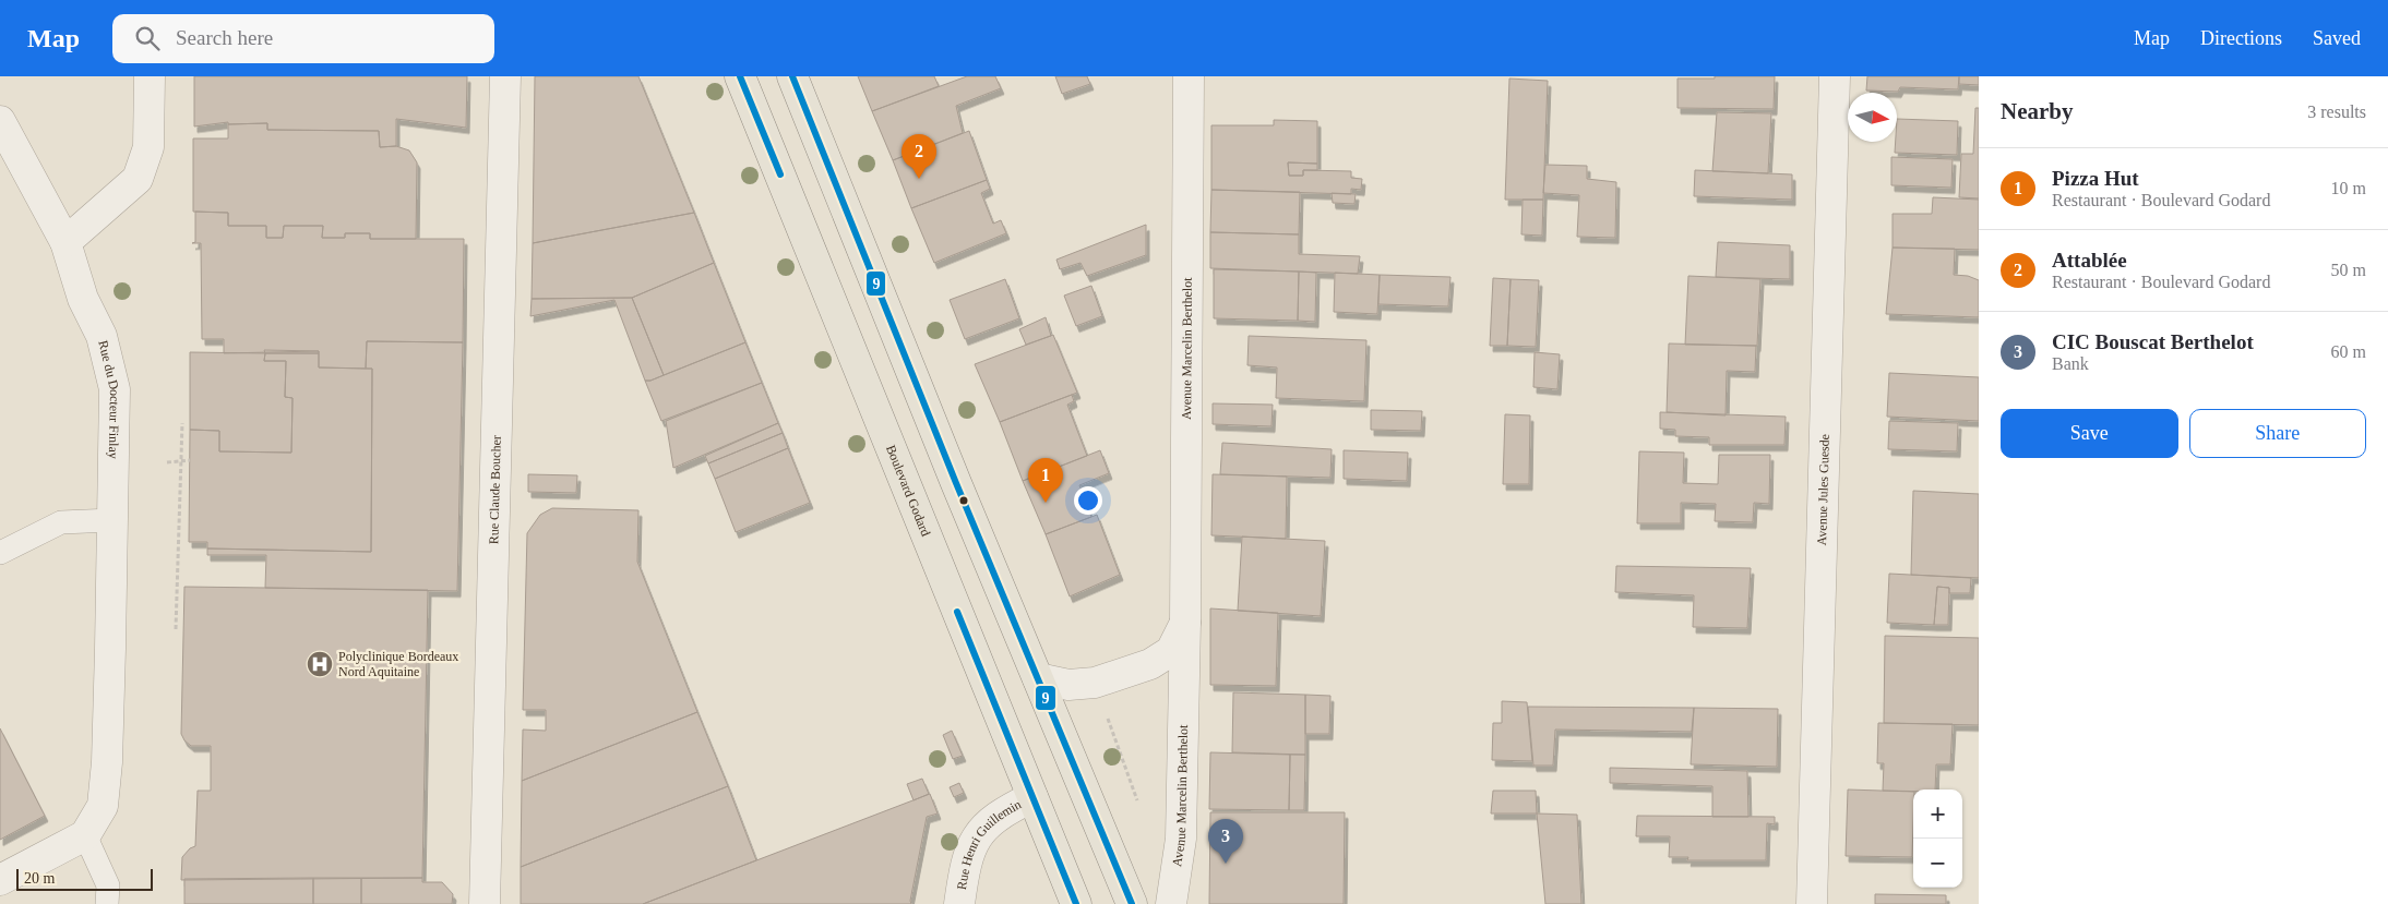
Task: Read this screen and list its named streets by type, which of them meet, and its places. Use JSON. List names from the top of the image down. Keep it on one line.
{"streets":{"main road":["Boulevard Godard"],"street":["Avenue Marcelin Berthelot","Rue du Docteur Finlay","Rue Claude Boucher","Avenue Jules Guesde","Rue Henri Guillemin"]},"crossings":[["Boulevard Godard","Rue Henri Guillemin"]],"places":{"hospital":["Polyclinique Bordeaux Nord Aquitaine"]},"lines":["transit line 9"],"scale_bar":"20 m","north":"right","page":{"header":"Map","search":"Search here","nav":["Map","Directions","Saved"],"heading":["Nearby","3 results"],"pins":["2","1","3"],"list":[{"mark":"1","name":"Pizza Hut","note":"Restaurant · Boulevard Godard","value":"10 m"},{"mark":"2","name":"Attablée","note":"Restaurant · Boulevard Godard","value":"50 m"},{"mark":"3","name":"CIC Bouscat Berthelot","note":"Bank","value":"60 m"}],"buttons":["Save","Share"],"map_buttons":["+","−"],"scale":"20 m"}}
